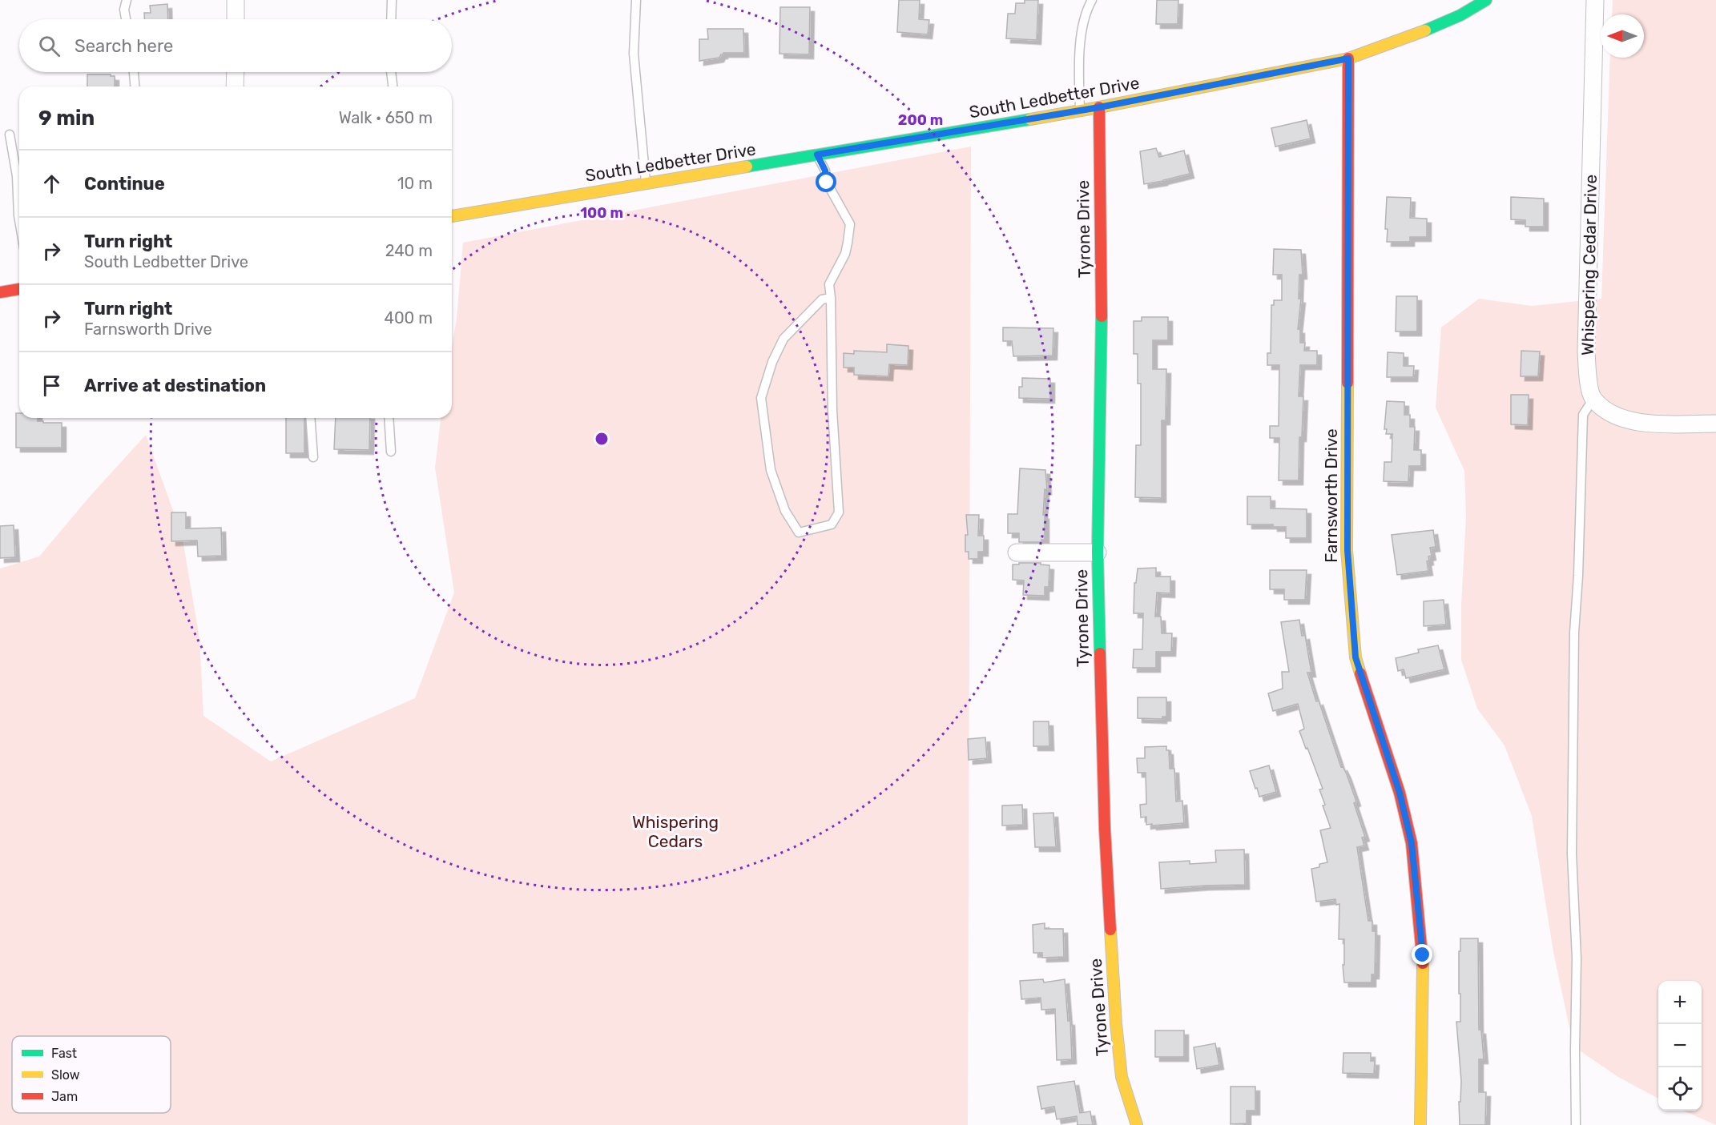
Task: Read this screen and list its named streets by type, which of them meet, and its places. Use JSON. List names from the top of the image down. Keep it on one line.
{"streets":{"street":["South Ledbetter Drive","Tyrone Drive","Whispering Cedar Drive","Farnsworth Drive"]},"crossings":[["South Ledbetter Drive","Tyrone Drive"],["South Ledbetter Drive","Farnsworth Drive"]],"parks":["Whispering Cedars"],"legend":["Fast","Slow","Jam"],"north":"left","page":{"search":"Search here","heading":["9 min","Walk · 650 m"],"list":[["Continue","10 m"],["Turn right","South Ledbetter Drive","240 m"],["Turn right","Farnsworth Drive","400 m"],"Arrive at destination"],"map_buttons":["+","−"]},"rings":["200 m","100 m"]}
